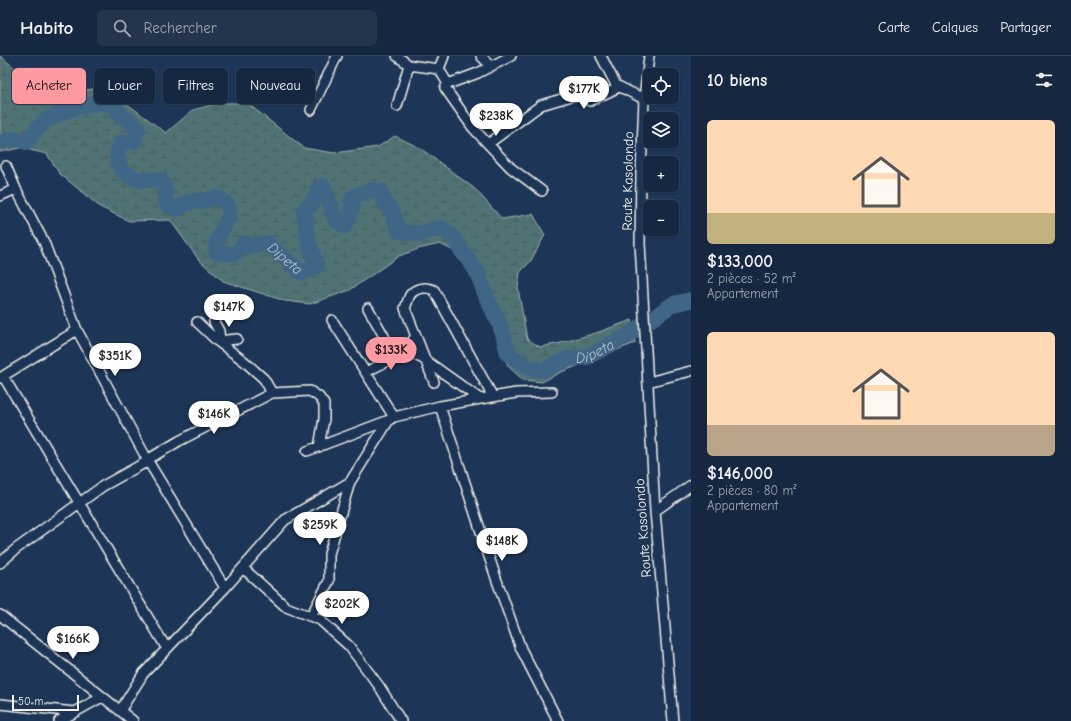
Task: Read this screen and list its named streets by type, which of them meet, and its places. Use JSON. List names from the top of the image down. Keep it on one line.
{"streets":{"street":["Route Kasolondo"]},"water":["Dipeta"],"scale_bar":"50 m","page":{"header":"Habito","search":"Rechercher","nav":["Carte","Calques","Partager"],"heading":"10 biens","map_buttons":["+","−"],"chip":["Acheter","Louer","Filtres","Nouveau"],"price":["$177K","$238K","$147K","$133K","$351K","$146K","$259K","$148K","$202K","$166K"],"list":[{"name":"$133,000","note":"2 pièces · 52 m² · Appartement"},{"name":"$146,000","note":"2 pièces · 80 m² · Appartement"}],"scale":"50 m"}}
